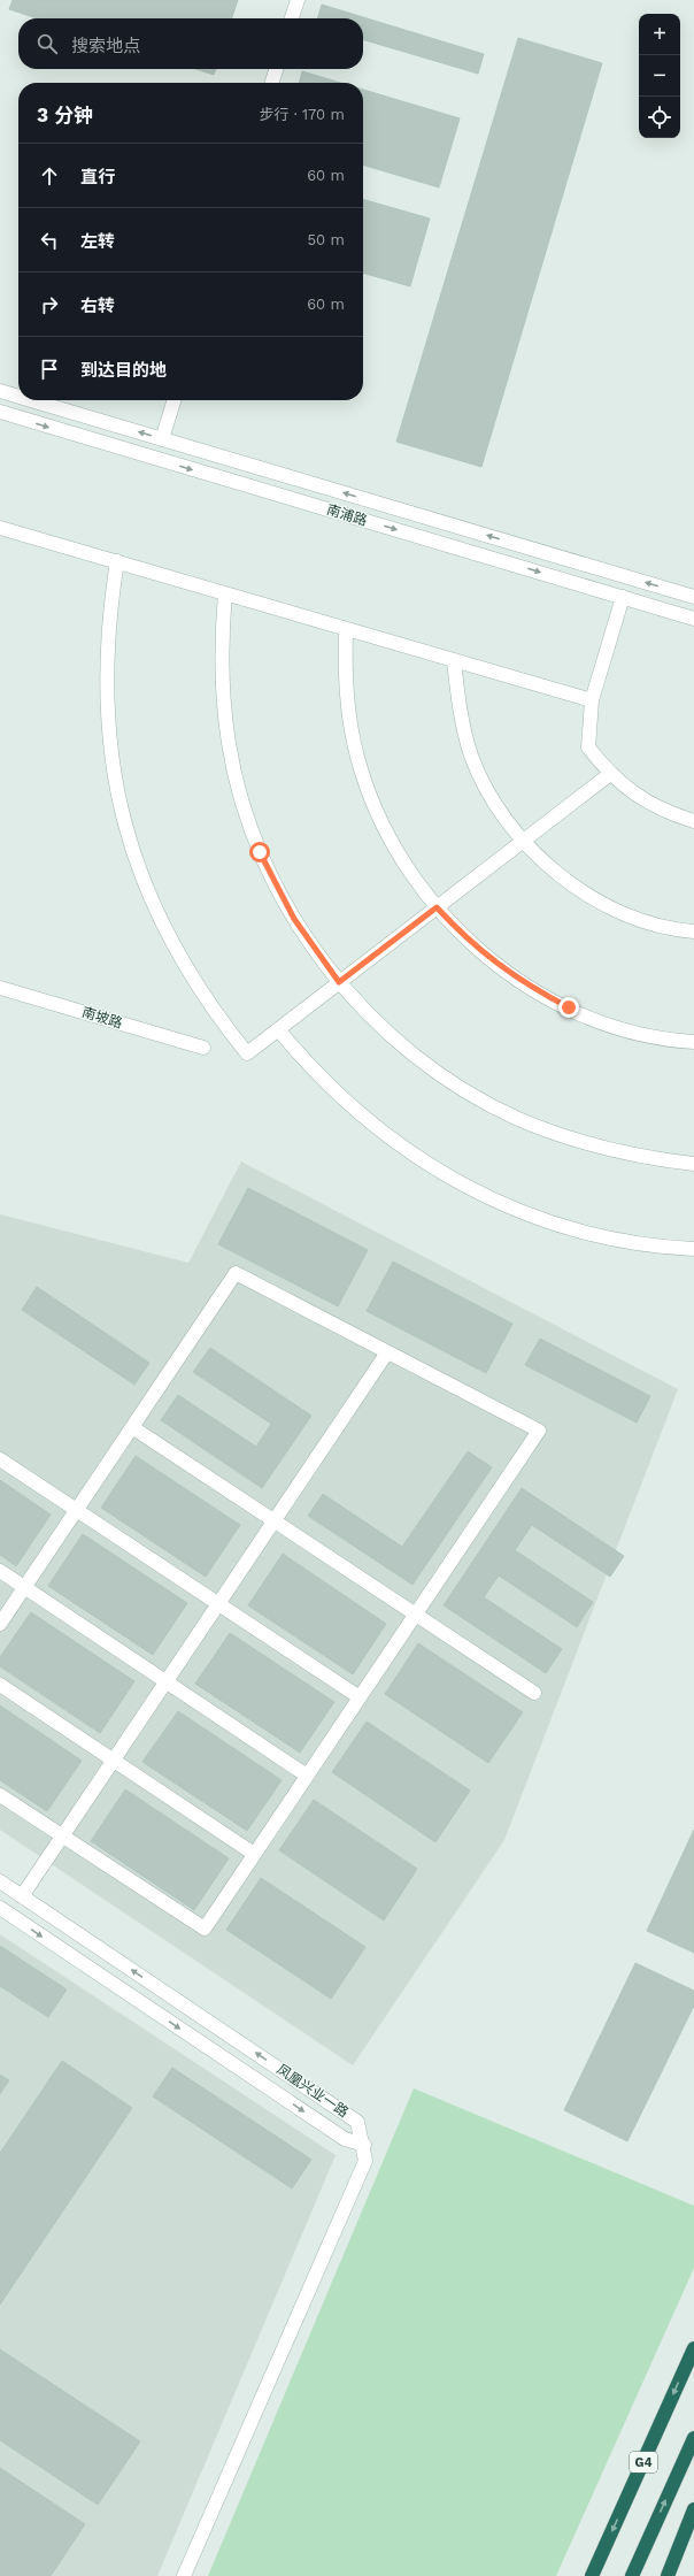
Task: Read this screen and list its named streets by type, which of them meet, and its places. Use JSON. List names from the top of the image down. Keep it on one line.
{"streets":{"highway":["G4"],"street":["南浦路","南坡路","凤凰兴业一路"]},"page":{"map_buttons":["+","−"],"search":"搜索地点","heading":["3 分钟","步行 · 170 m"],"list":[["直行","60 m"],["左转","50 m"],["右转","60 m"],"到达目的地"]}}
